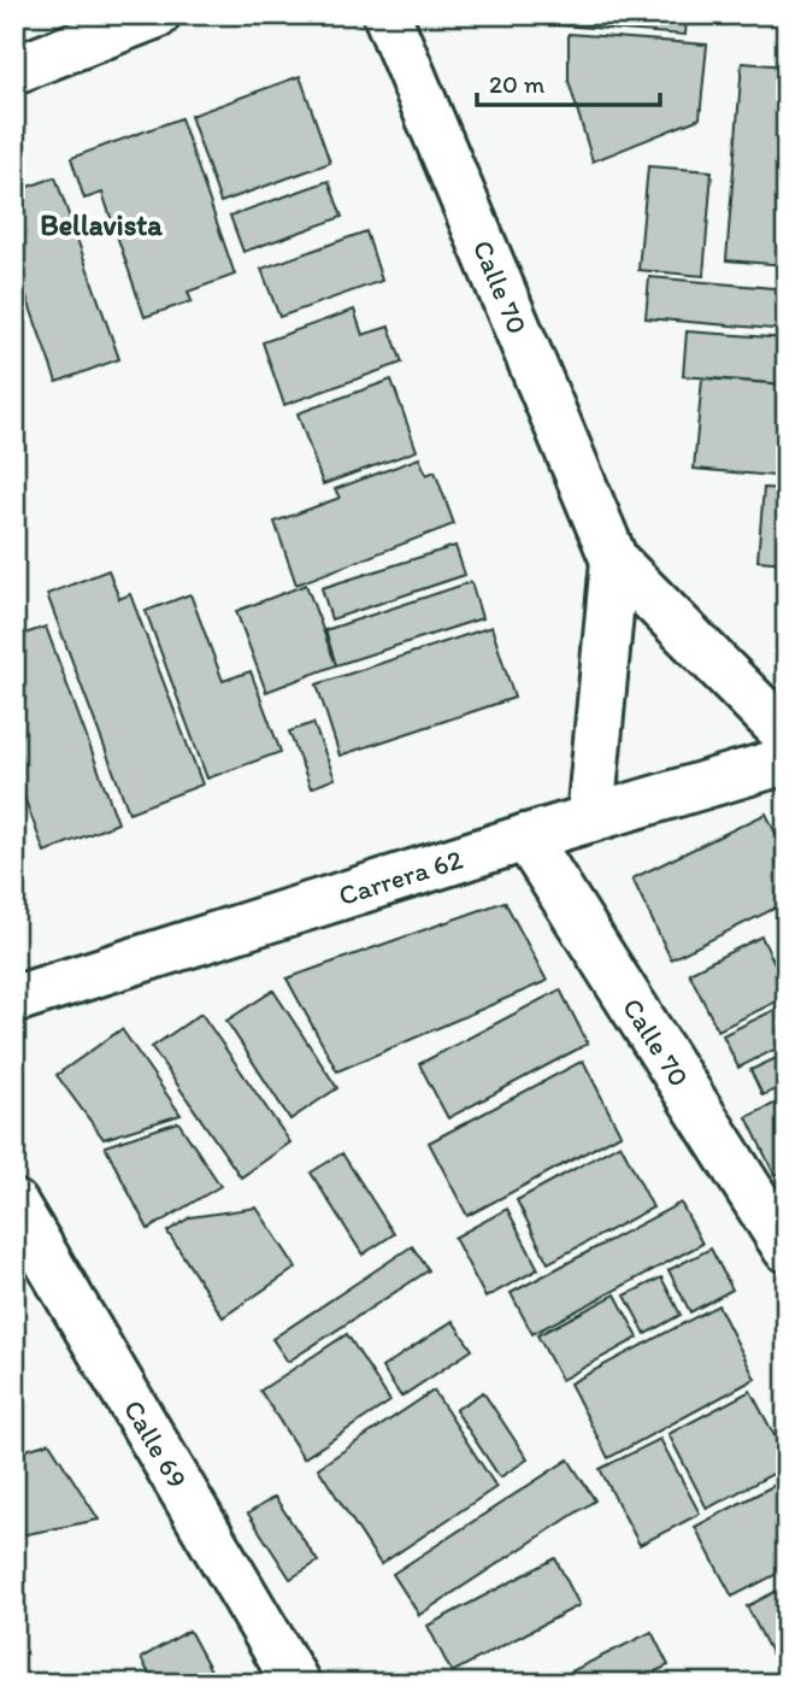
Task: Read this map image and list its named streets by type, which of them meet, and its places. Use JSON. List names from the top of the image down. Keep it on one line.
{"streets":{"street":["Calle 70","Carrera 62","Calle 69"]},"crossings":[["Calle 70","Carrera 62"]],"districts":["Bellavista"],"scale_bar":"20 m"}
